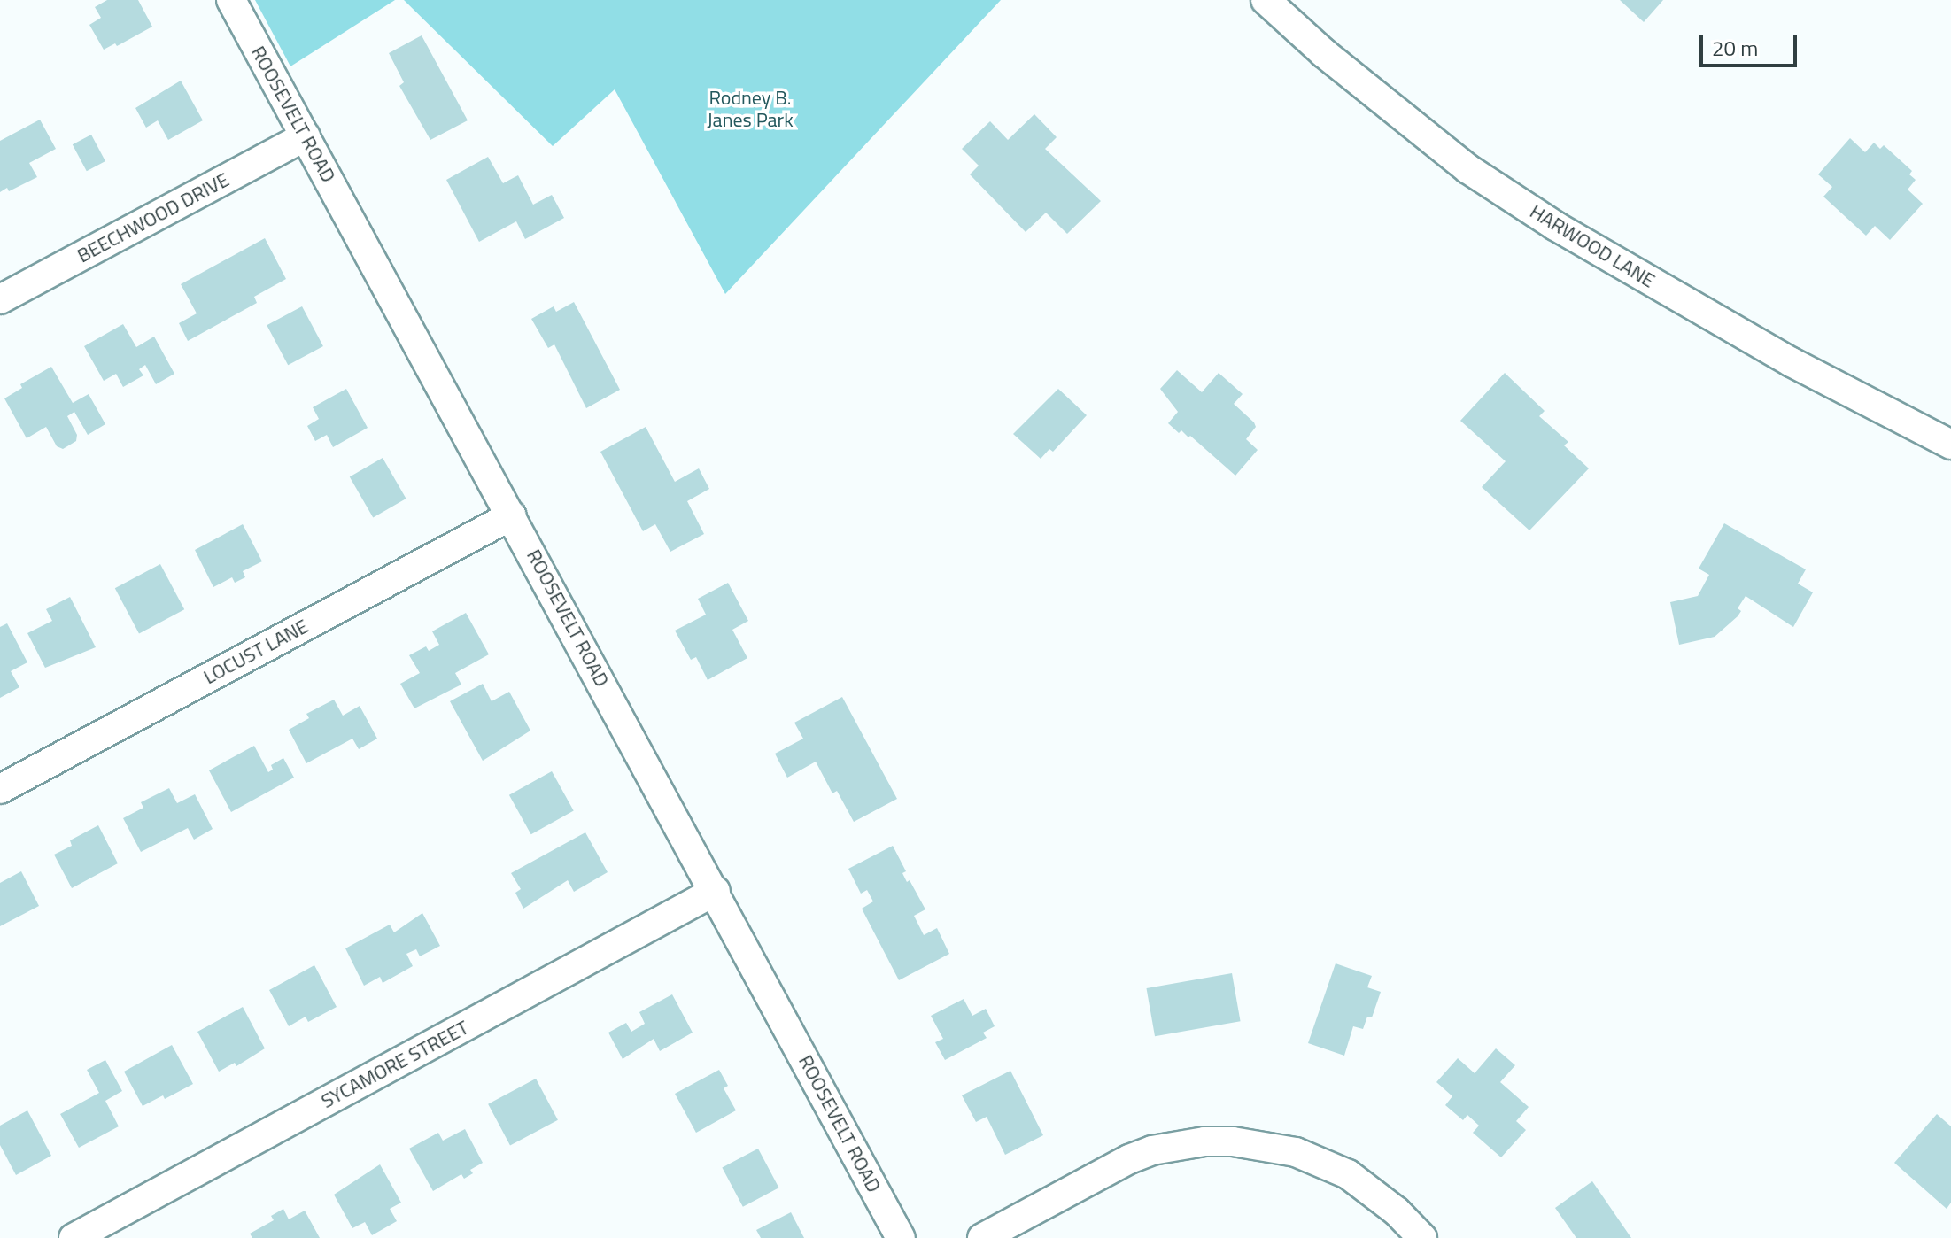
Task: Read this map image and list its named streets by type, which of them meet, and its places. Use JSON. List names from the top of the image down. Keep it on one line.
{"streets":{"street":["ROOSEVELT ROAD","BEECHWOOD DRIVE","HARWOOD LANE","LOCUST LANE","SYCAMORE STREET"]},"crossings":[["ROOSEVELT ROAD","BEECHWOOD DRIVE"],["ROOSEVELT ROAD","LOCUST LANE"],["ROOSEVELT ROAD","SYCAMORE STREET"]],"parks":["Rodney B. Janes Park"],"scale_bar":"20 m"}
